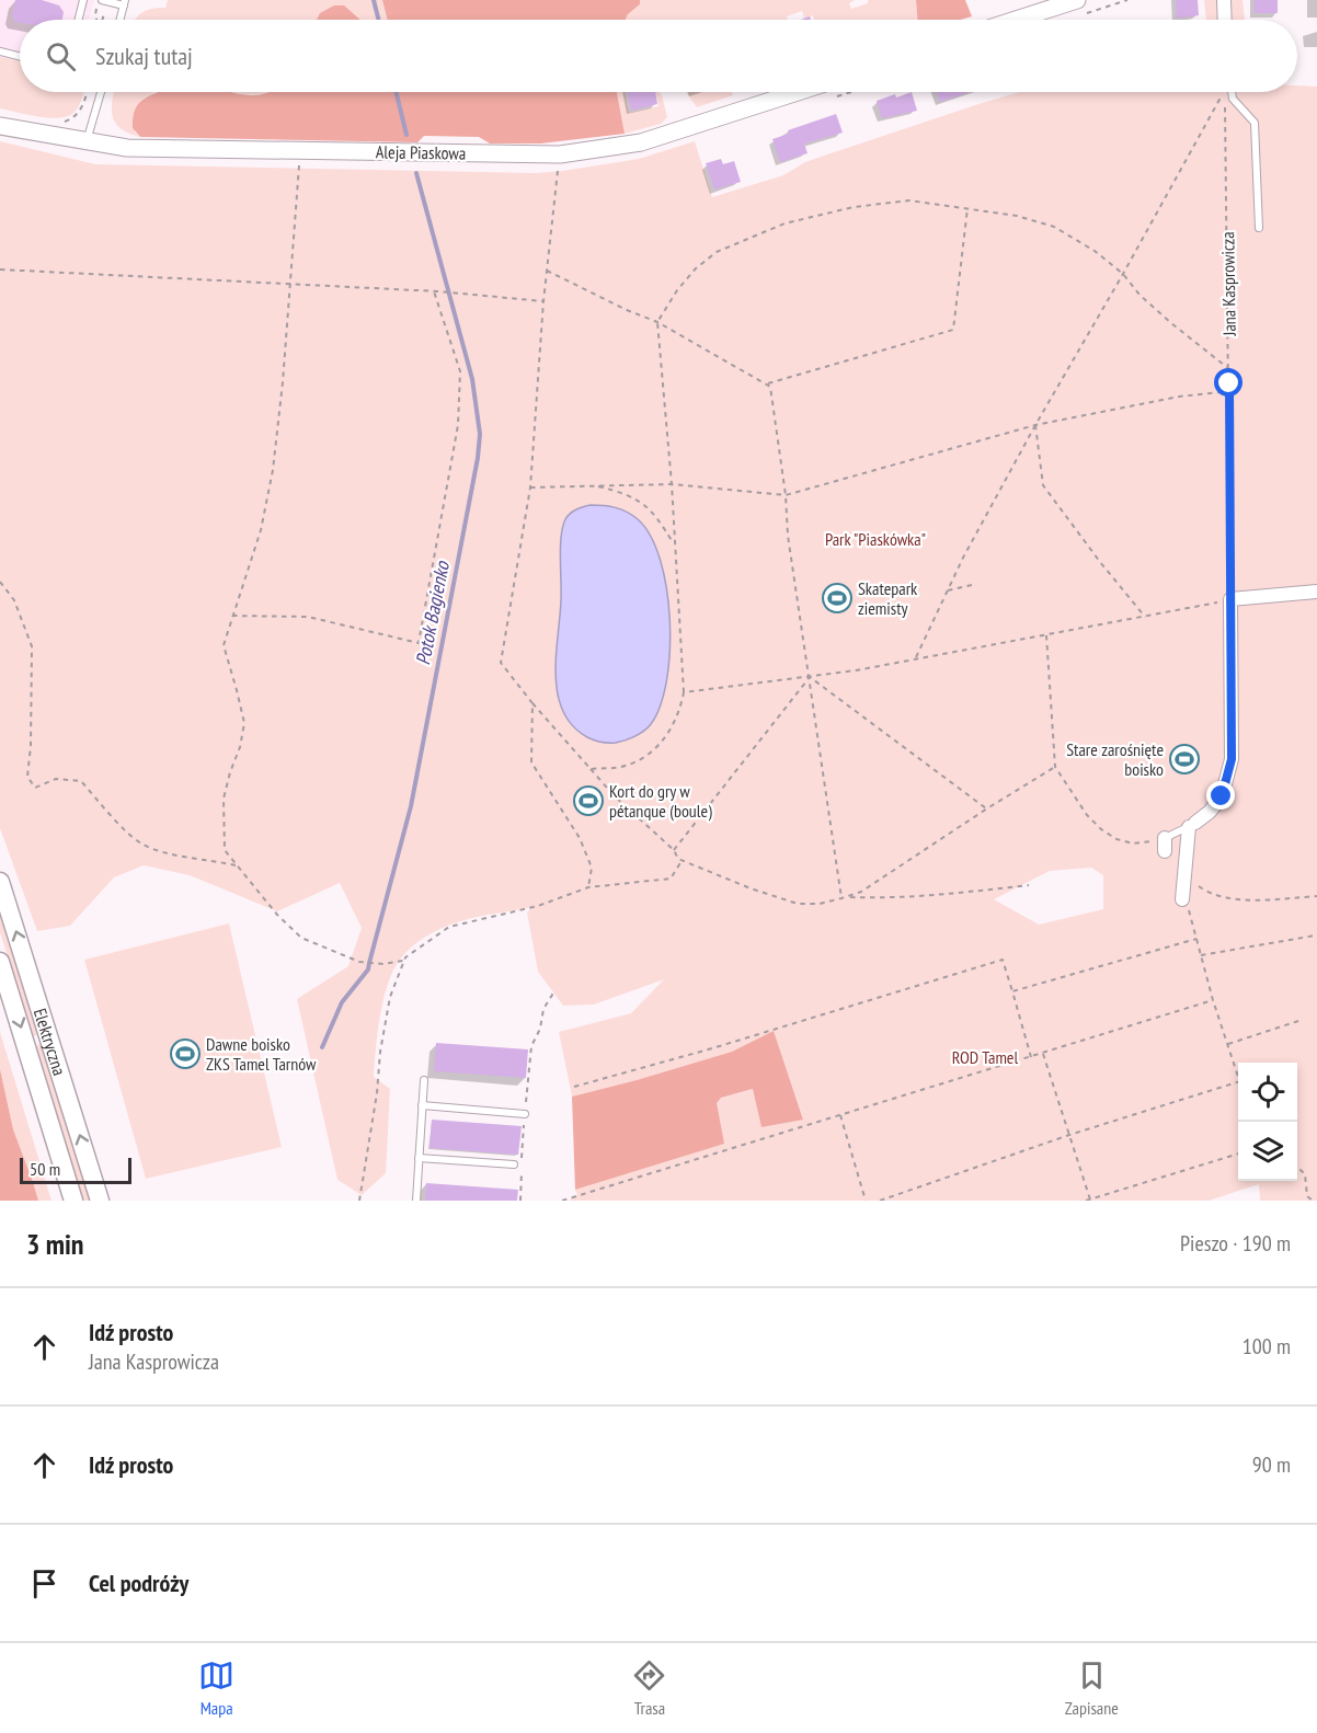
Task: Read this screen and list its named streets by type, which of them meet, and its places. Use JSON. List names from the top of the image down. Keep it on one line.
{"streets":{"main road":["Elektryczna"],"street":["Aleja Piaskowa"],"path":["Jana Kasprowicza"]},"water":["Potok Bagienko"],"parks":["Park \"Piaskówka\"","ROD Tamel"],"places":{"sports":["Skatepark ziemisty","Stare zarośnięte boisko","Kort do gry w pétanque (boule)","Dawne boisko ZKS Tamel Tarnów"]},"scale_bar":"50 m","page":{"search":"Szukaj tutaj","scale":"50 m","heading":["3 min","Pieszo · 190 m"],"list":[["Idź prosto","Jana Kasprowicza","100 m"],["Idź prosto","90 m"],"Cel podróży"],"nav":["Mapa","Trasa","Zapisane"]}}
